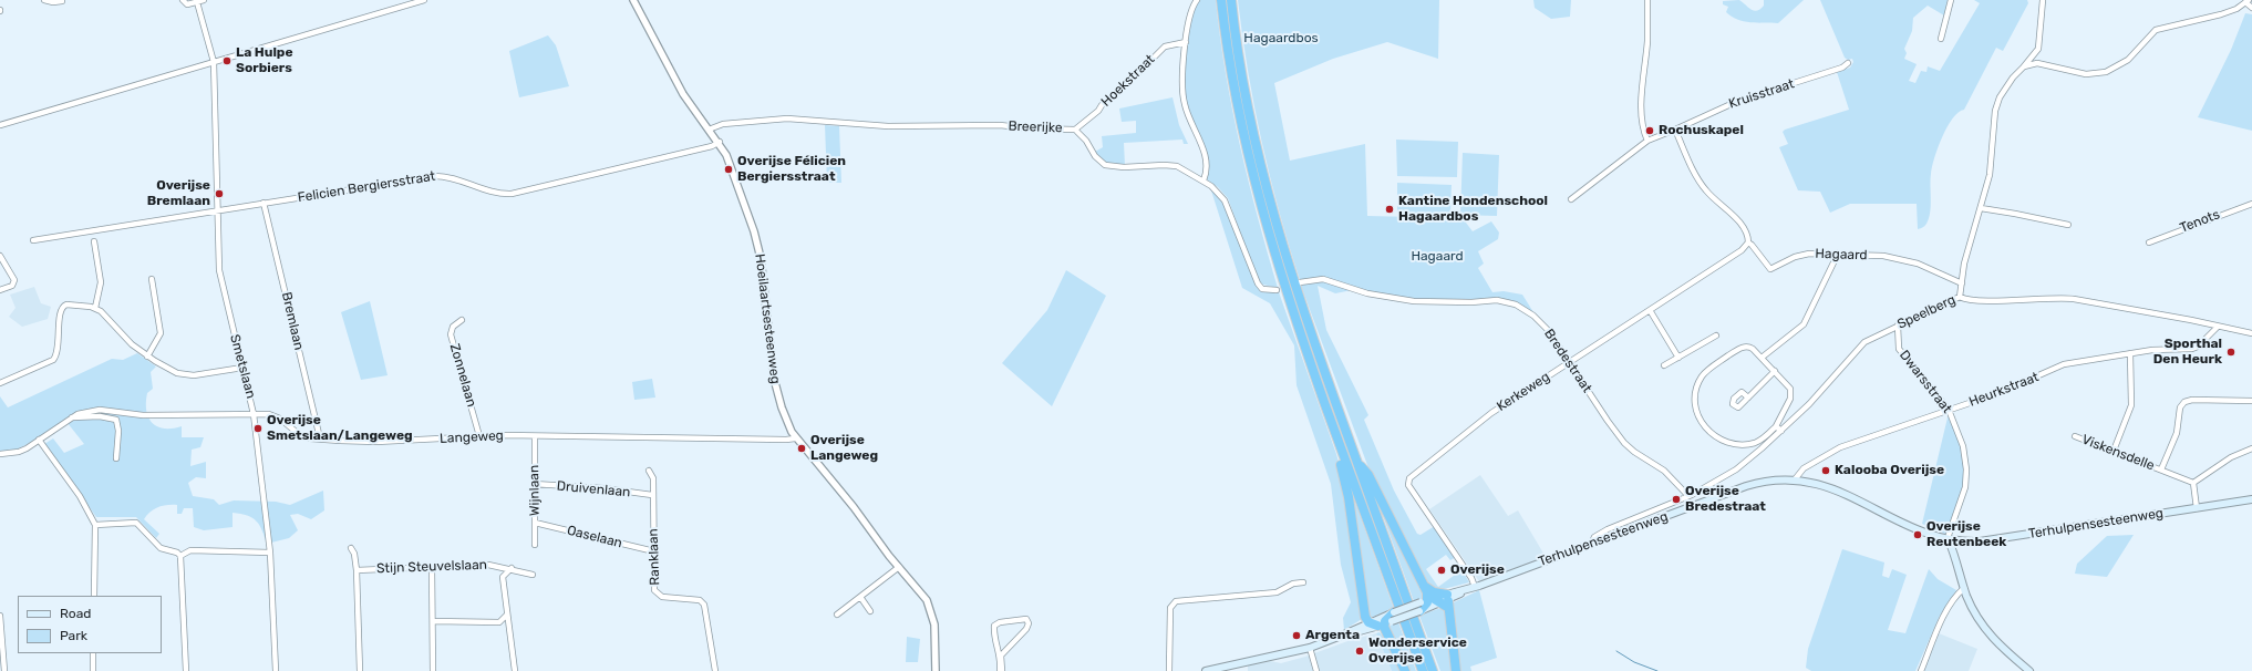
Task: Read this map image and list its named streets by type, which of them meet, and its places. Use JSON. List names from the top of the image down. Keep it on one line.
{"streets":{"main road":["Terhulpensesteenweg"],"street":["Hoekstraat","Kruisstraat","Breerijke","Felicien Bergiersstraat","Tenots","Hagaard","Speelberg","Hoeilaartsesteenweg","Bremlaan","Bredestraat","Smetslaan","Zonnelaan","Dwarsstraat","Heurkstraat","Kerkeweg","Langeweg","Viskensdelle","Druivenlaan","Wijnlaan","Oaselaan","Ranklaan","Stijn Steuvelslaan"]},"crossings":[["Hoekstraat","Breerijke"],["Kruisstraat","Hagaard"],["Breerijke","Hoeilaartsesteenweg"],["Felicien Bergiersstraat","Hoeilaartsesteenweg"],["Felicien Bergiersstraat","Bremlaan"],["Felicien Bergiersstraat","Smetslaan"],["Hagaard","Kerkeweg"],["Speelberg","Bredestraat"],["Speelberg","Dwarsstraat"],["Speelberg","Heurkstraat"],["Speelberg","Terhulpensesteenweg"],["Hoeilaartsesteenweg","Langeweg"],["Bremlaan","Langeweg"],["Bredestraat","Kerkeweg"],["Smetslaan","Langeweg"],["Zonnelaan","Langeweg"],["Dwarsstraat","Heurkstraat"],["Dwarsstraat","Terhulpensesteenweg"],["Heurkstraat","Terhulpensesteenweg"],["Kerkeweg","Terhulpensesteenweg"],["Langeweg","Wijnlaan"],["Druivenlaan","Wijnlaan"],["Druivenlaan","Ranklaan"],["Wijnlaan","Oaselaan"],["Oaselaan","Ranklaan"]],"parks":["Hagaardbos","Hagaard"],"places":["La Hulpe Sorbiers","Rochuskapel","Overijse Félicien Bergiersstraat","Overijse Bremlaan","Kantine Hondenschool Hagaardbos","Sporthal Den Heurk","Overijse Smetslaan/Langeweg","Overijse Langeweg","Kalooba Overijse","Overijse Bredestraat","Overijse Reutenbeek","Overijse","Argenta","Wonderservice Overijse"],"legend":["Road","Park"]}
